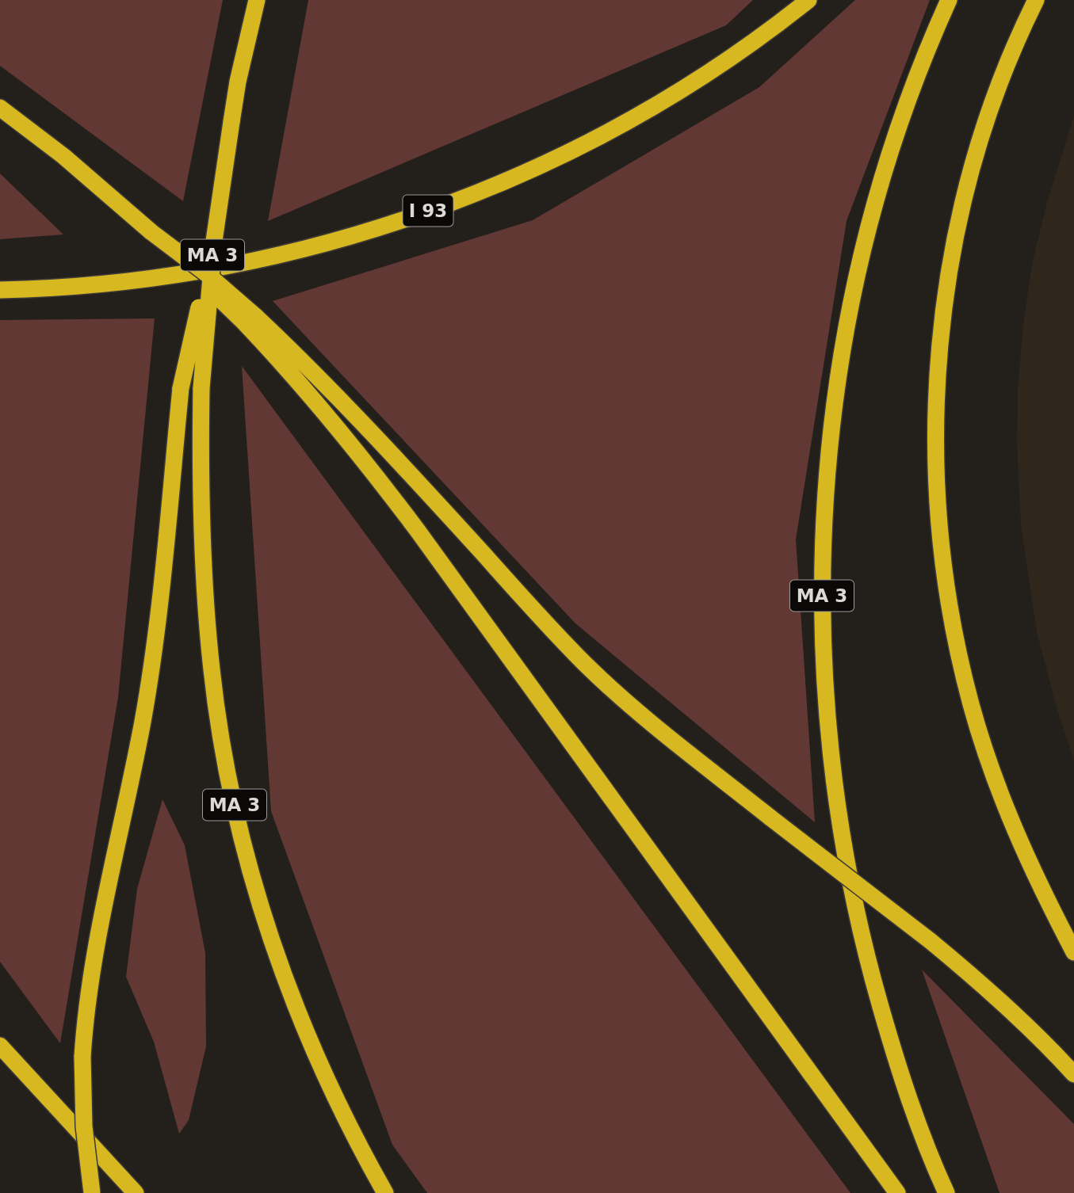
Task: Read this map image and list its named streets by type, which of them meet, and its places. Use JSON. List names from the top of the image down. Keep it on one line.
{"streets":{"highway":["I 93","MA 3"]}}
